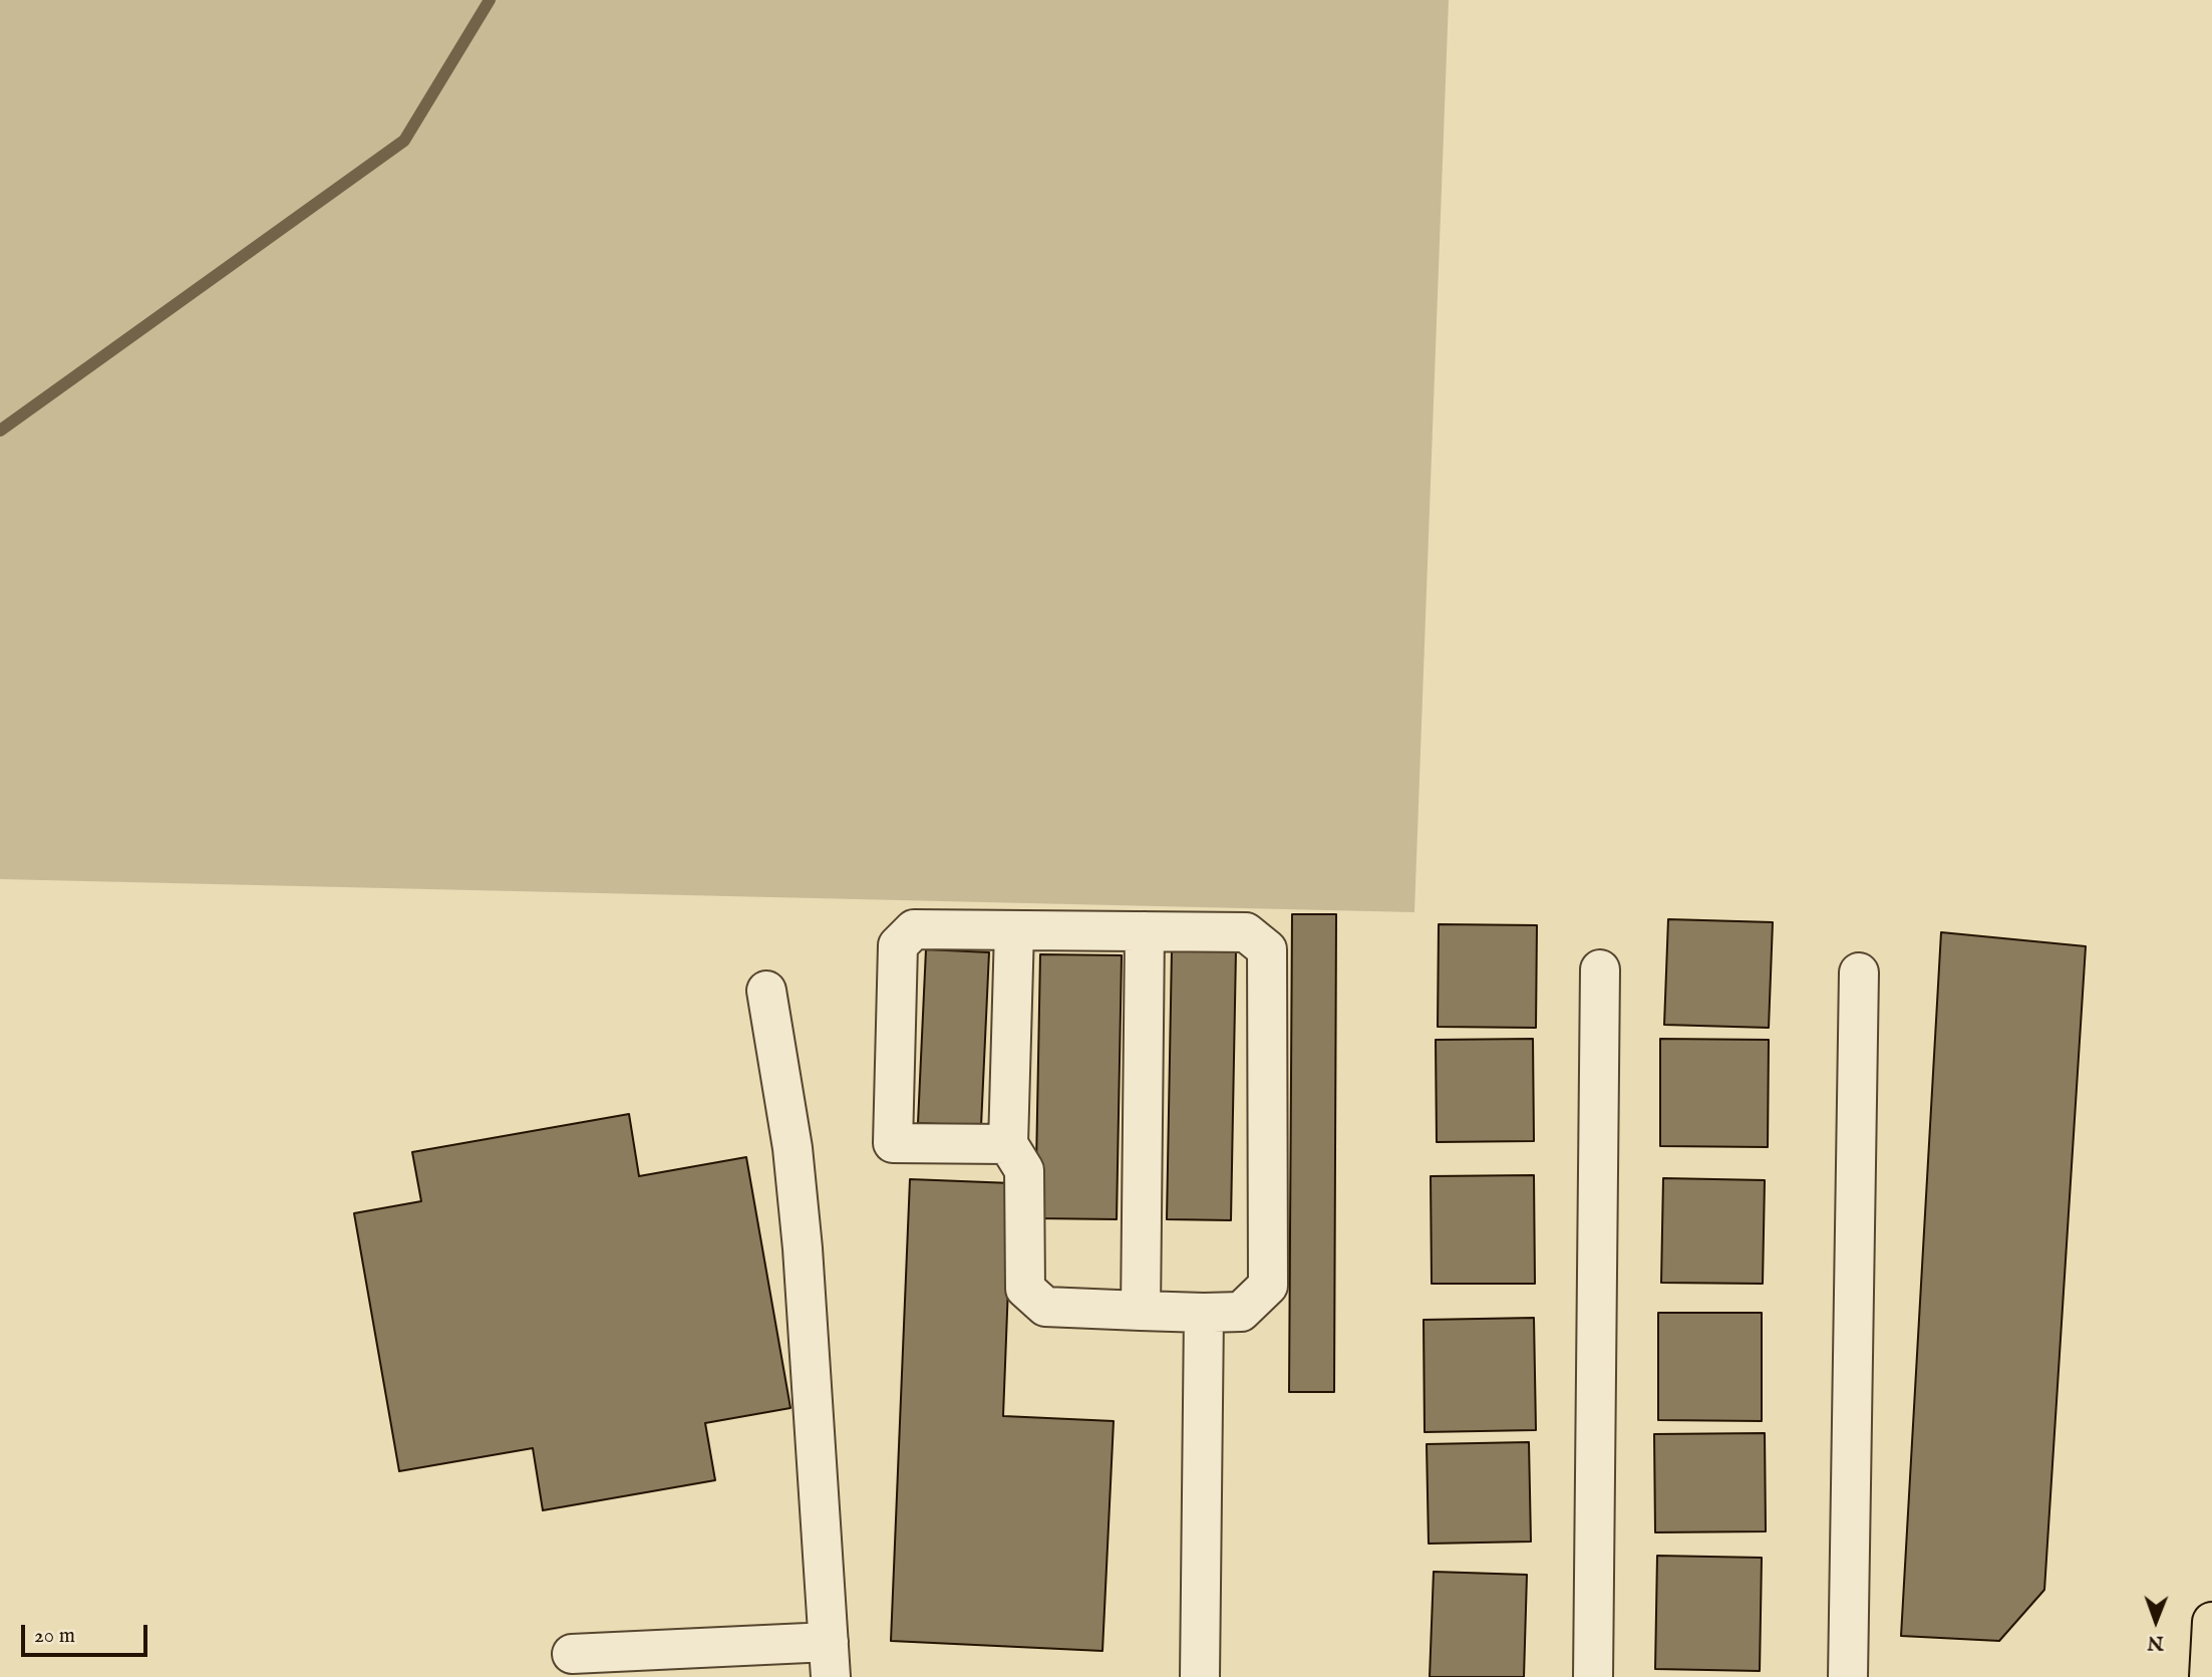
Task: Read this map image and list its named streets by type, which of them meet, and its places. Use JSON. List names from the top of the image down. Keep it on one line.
{"scale_bar":"20 m","north":"bottom"}
